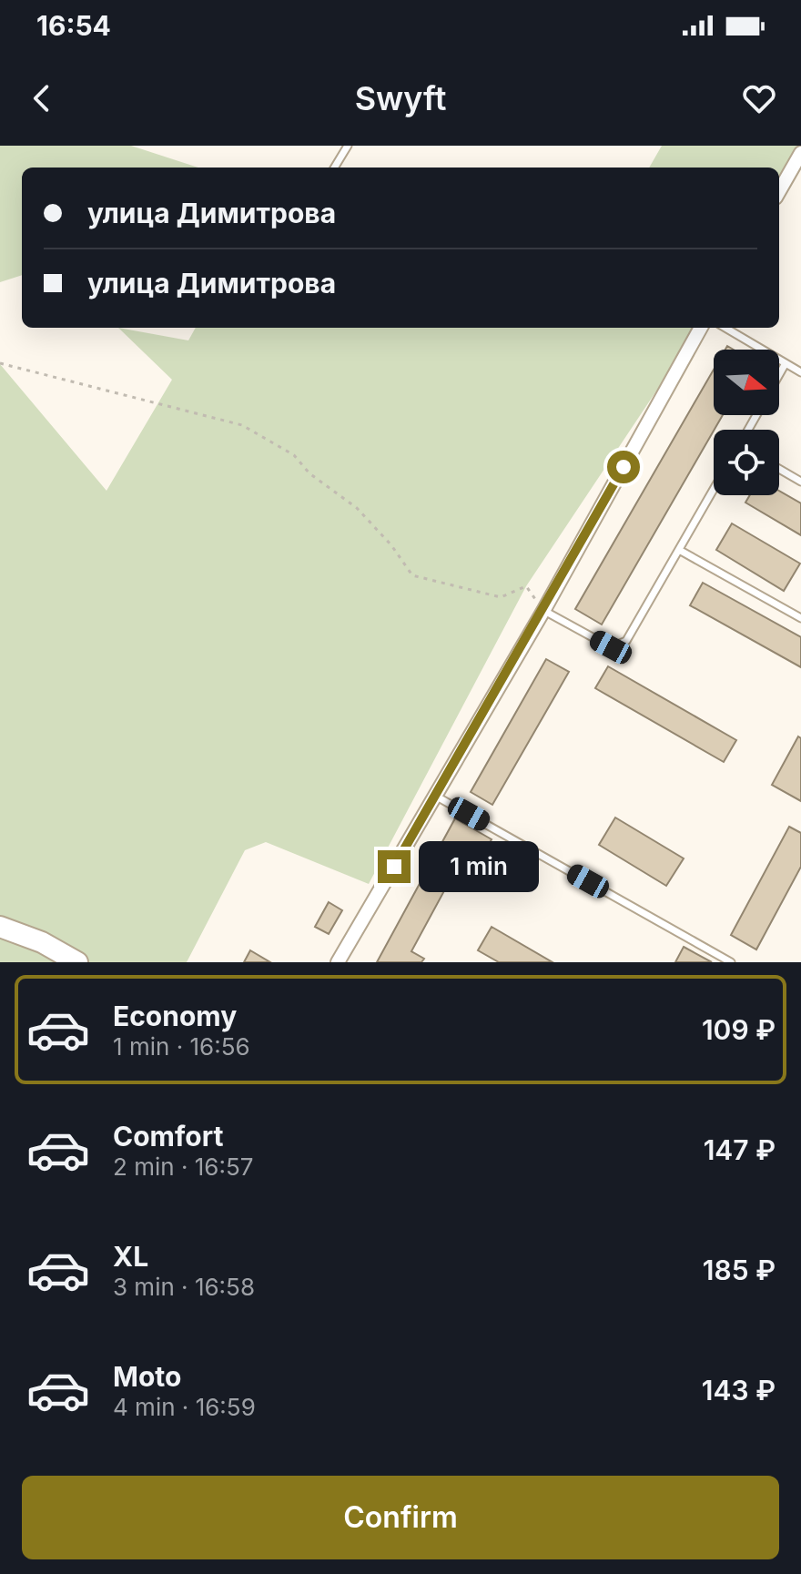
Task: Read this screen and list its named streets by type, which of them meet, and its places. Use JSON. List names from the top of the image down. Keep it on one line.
{"north":"right","page":{"status":"16:54","header":"Swyft","banner":["улица Димитрова","улица Димитрова"],"bubble":"1 min","list":[{"name":"Economy","note":"1 min · 16:56","value":"109 ₽"},{"name":"Comfort","note":"2 min · 16:57","value":"147 ₽"},{"name":"XL","note":"3 min · 16:58","value":"185 ₽"},{"name":"Moto","note":"4 min · 16:59","value":"143 ₽"}],"buttons":"Confirm"}}
